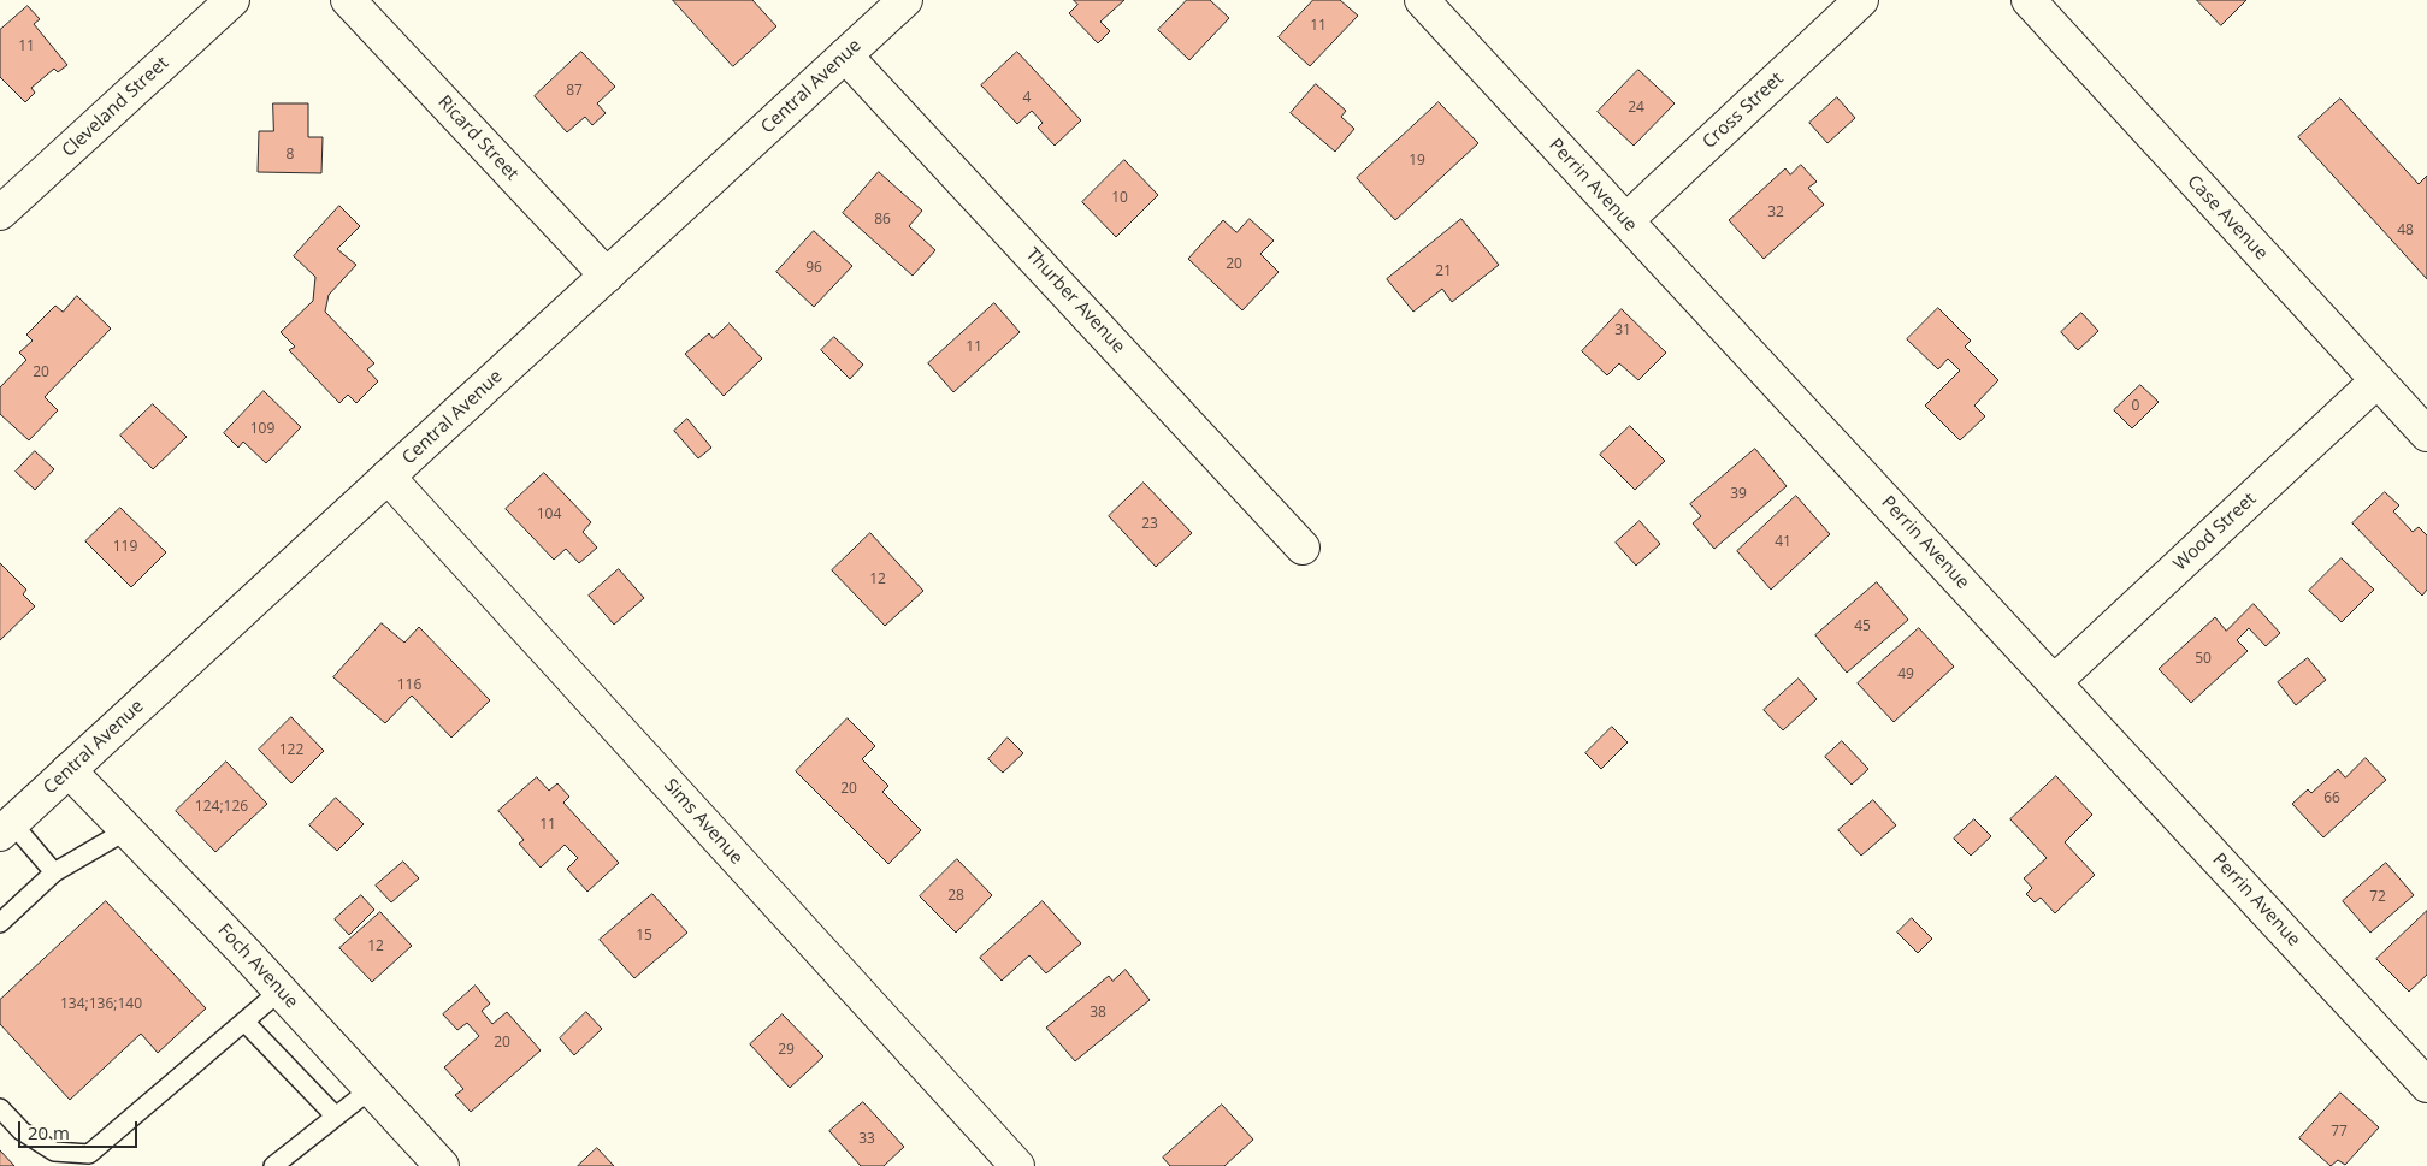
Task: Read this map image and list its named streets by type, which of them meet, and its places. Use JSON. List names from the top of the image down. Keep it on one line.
{"streets":{"street":["Central Avenue","Cleveland Street","Cross Street","Ricard Street","Perrin Avenue","Case Avenue","Thurber Avenue","Wood Street","Sims Avenue","Foch Avenue"]},"crossings":[["Central Avenue","Ricard Street"],["Central Avenue","Thurber Avenue"],["Central Avenue","Sims Avenue"],["Central Avenue","Foch Avenue"],["Cross Street","Perrin Avenue"],["Perrin Avenue","Wood Street"],["Case Avenue","Wood Street"]],"house_numbers":["11","11","87","4","24","8","19","10","32","86","48","20","96","21","31","11","20","0","109","39","104","23","41","119","12","45","50","49","116","122","20","66","124;126","11","28","72","15","12","134;136;140","38","20","29","77","33"],"scale_bar":"20 m"}
